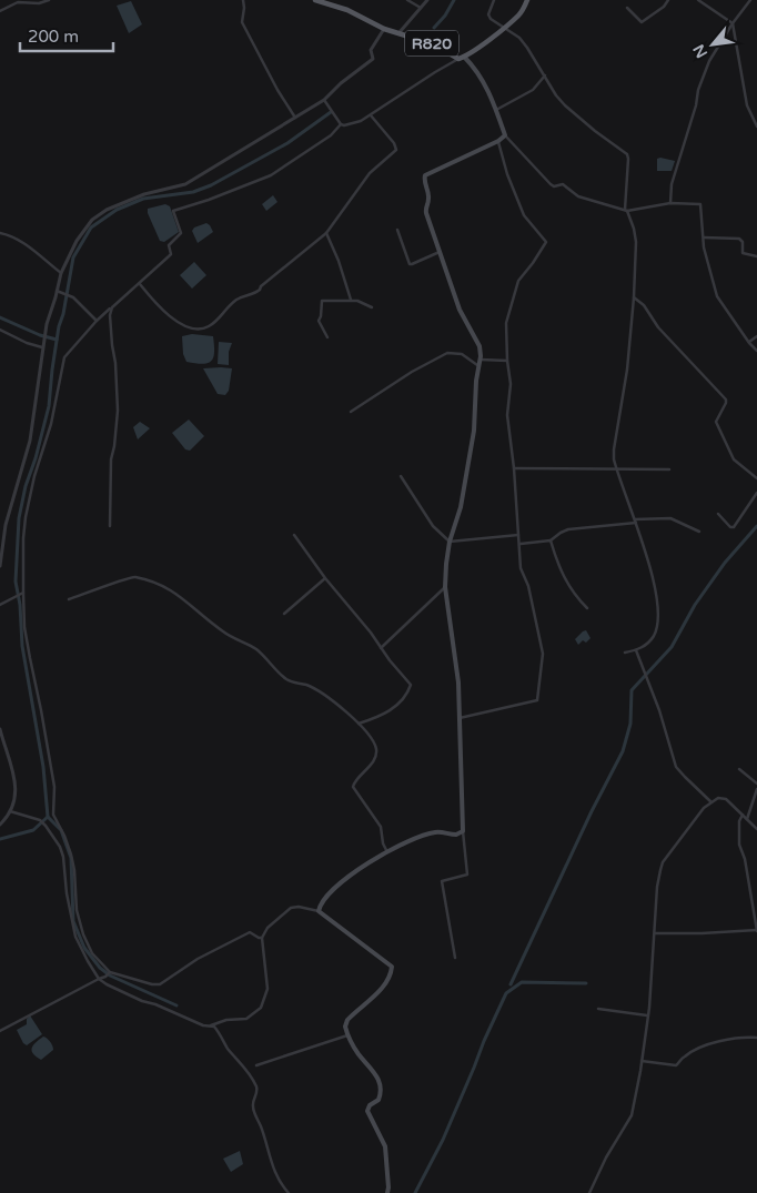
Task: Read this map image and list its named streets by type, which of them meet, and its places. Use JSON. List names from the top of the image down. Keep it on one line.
{"streets":{"main road":["R820"]},"scale_bar":"200 m","north":"bottom left"}
